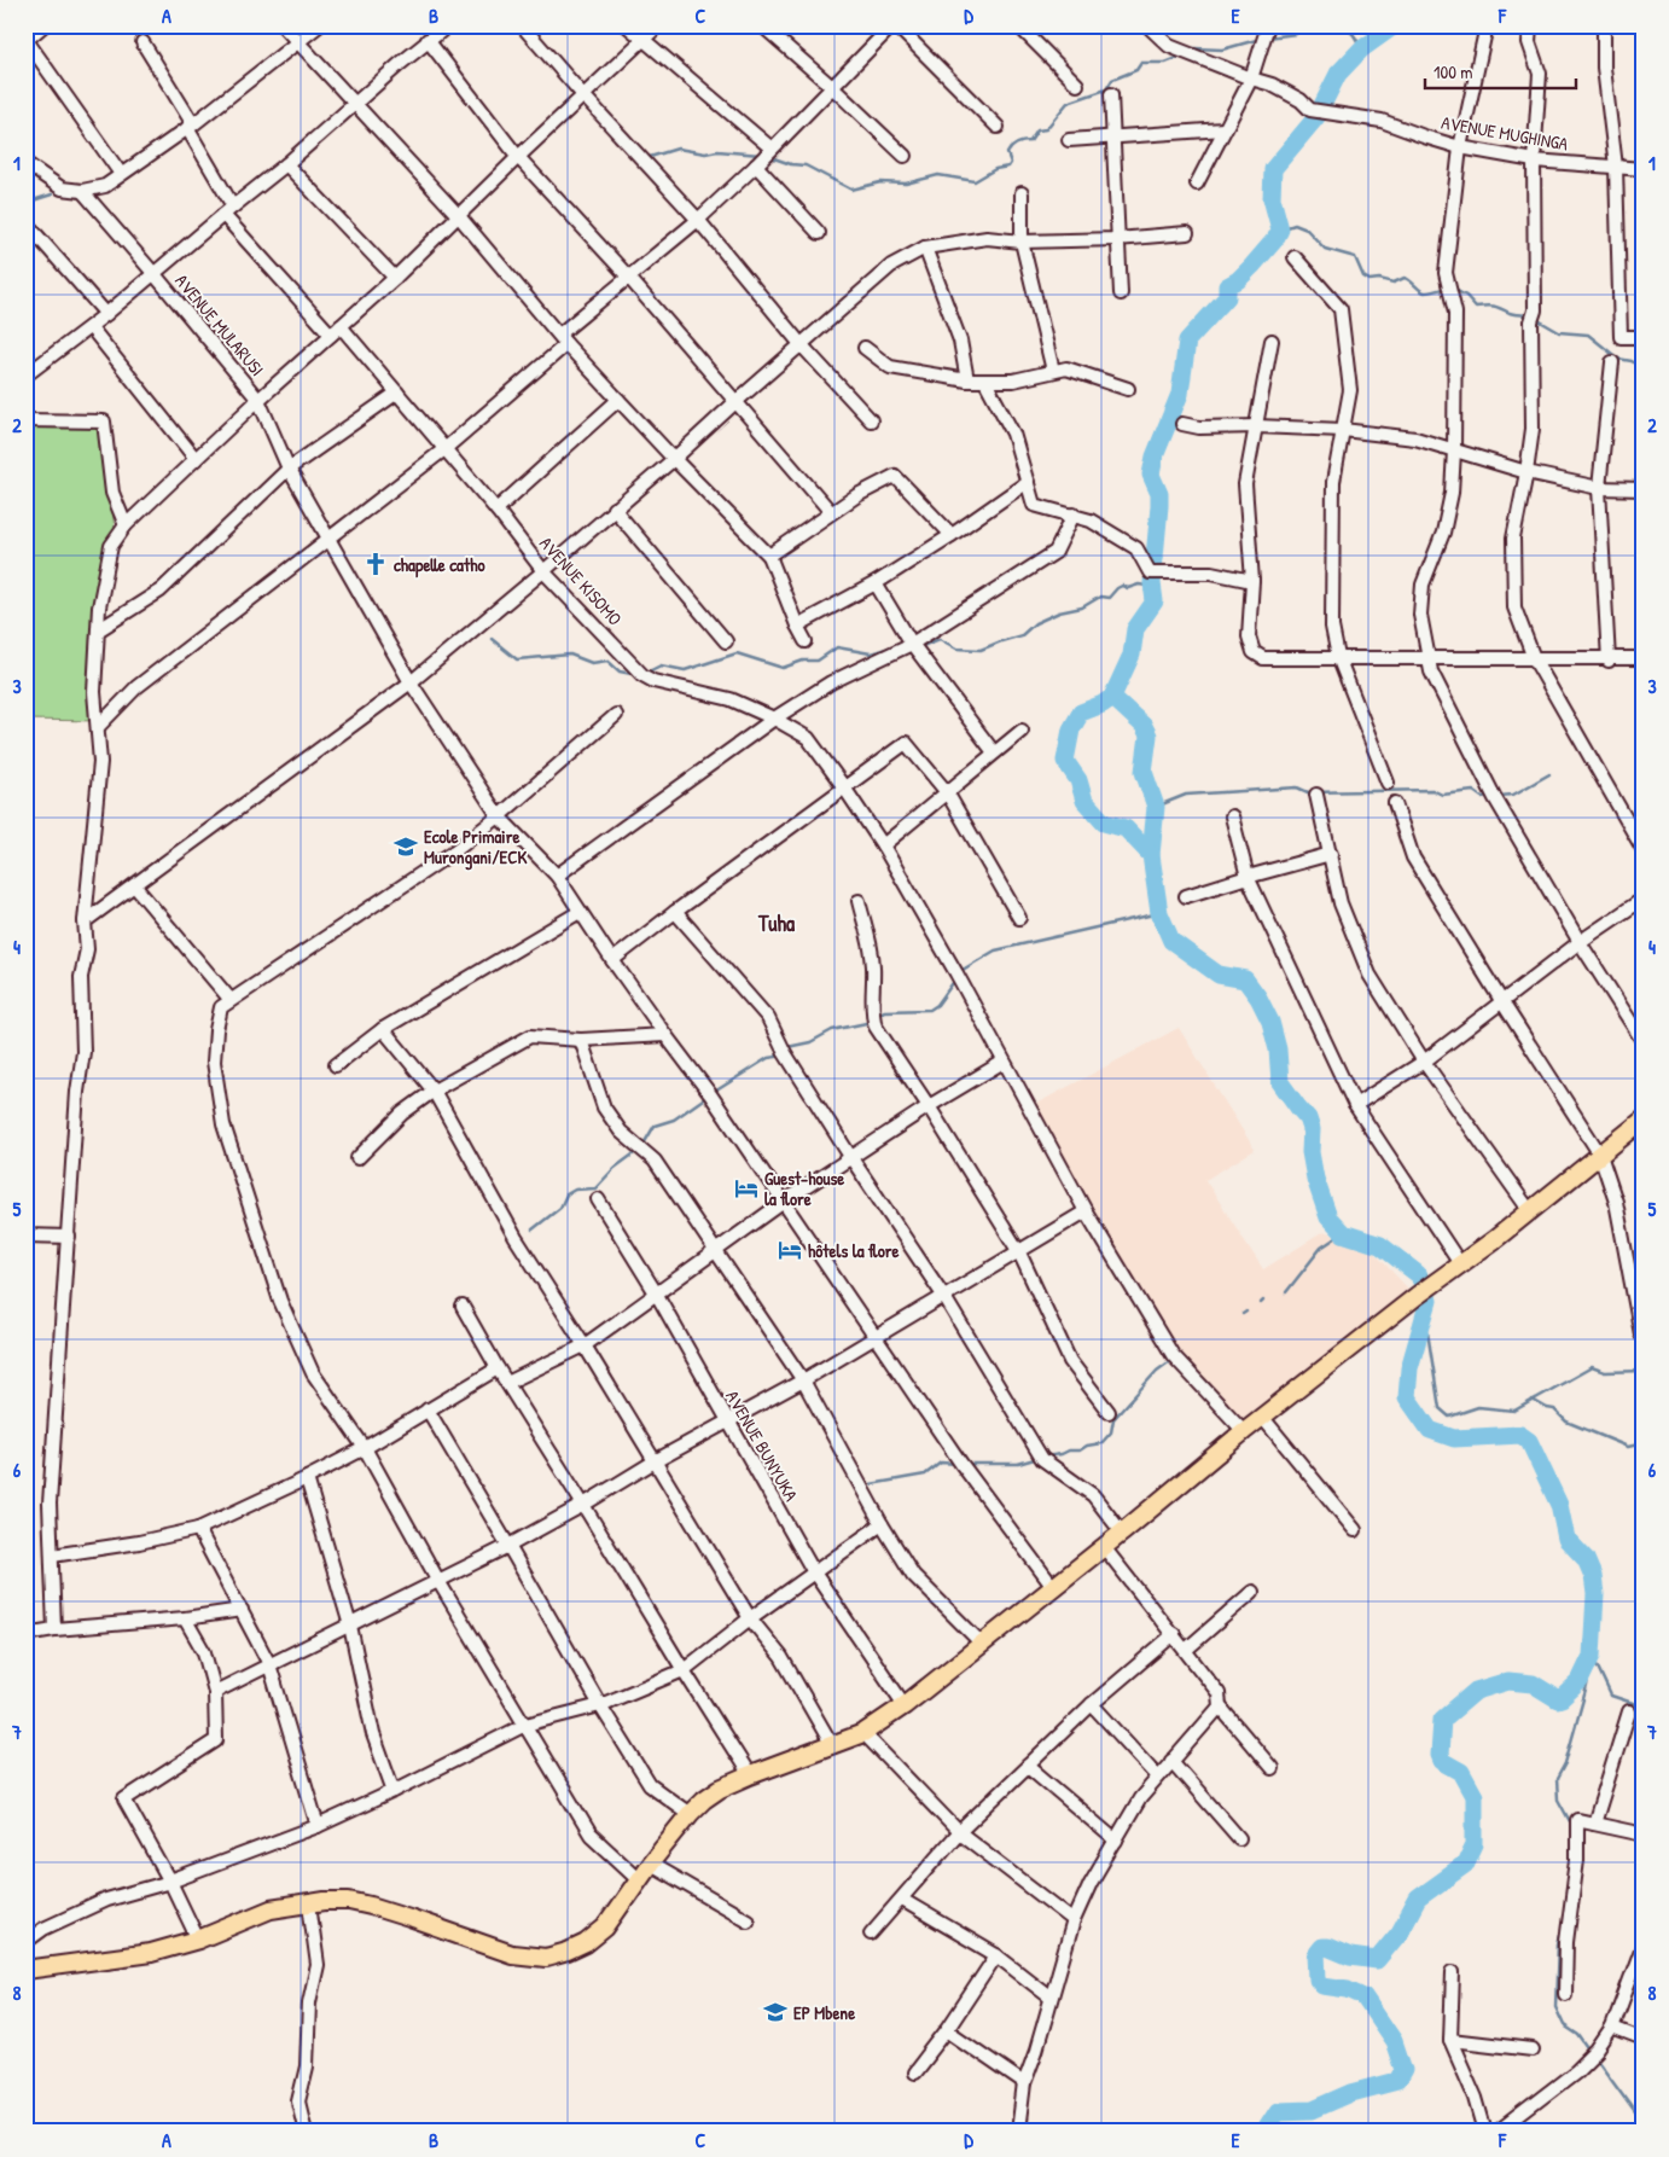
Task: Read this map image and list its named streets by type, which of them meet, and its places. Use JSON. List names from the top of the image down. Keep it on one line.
{"streets":{"street":["AVENUE MUGHINGA","AVENUE MULARUSI","AVENUE KISOMO","AVENUE BUNYUKA"]},"districts":["Tuha"],"places":{"church":["chapelle catho"],"school or university":["Ecole Primaire Murongani/ECK","EP Mbene"],"hotel":["Guest-house la flore","hôtels la flore"]},"scale_bar":"100 m","grid":{"columns":["A","B","C","D","E","F"],"rows":["1","2","3","4","5","6","7","8"]}}
